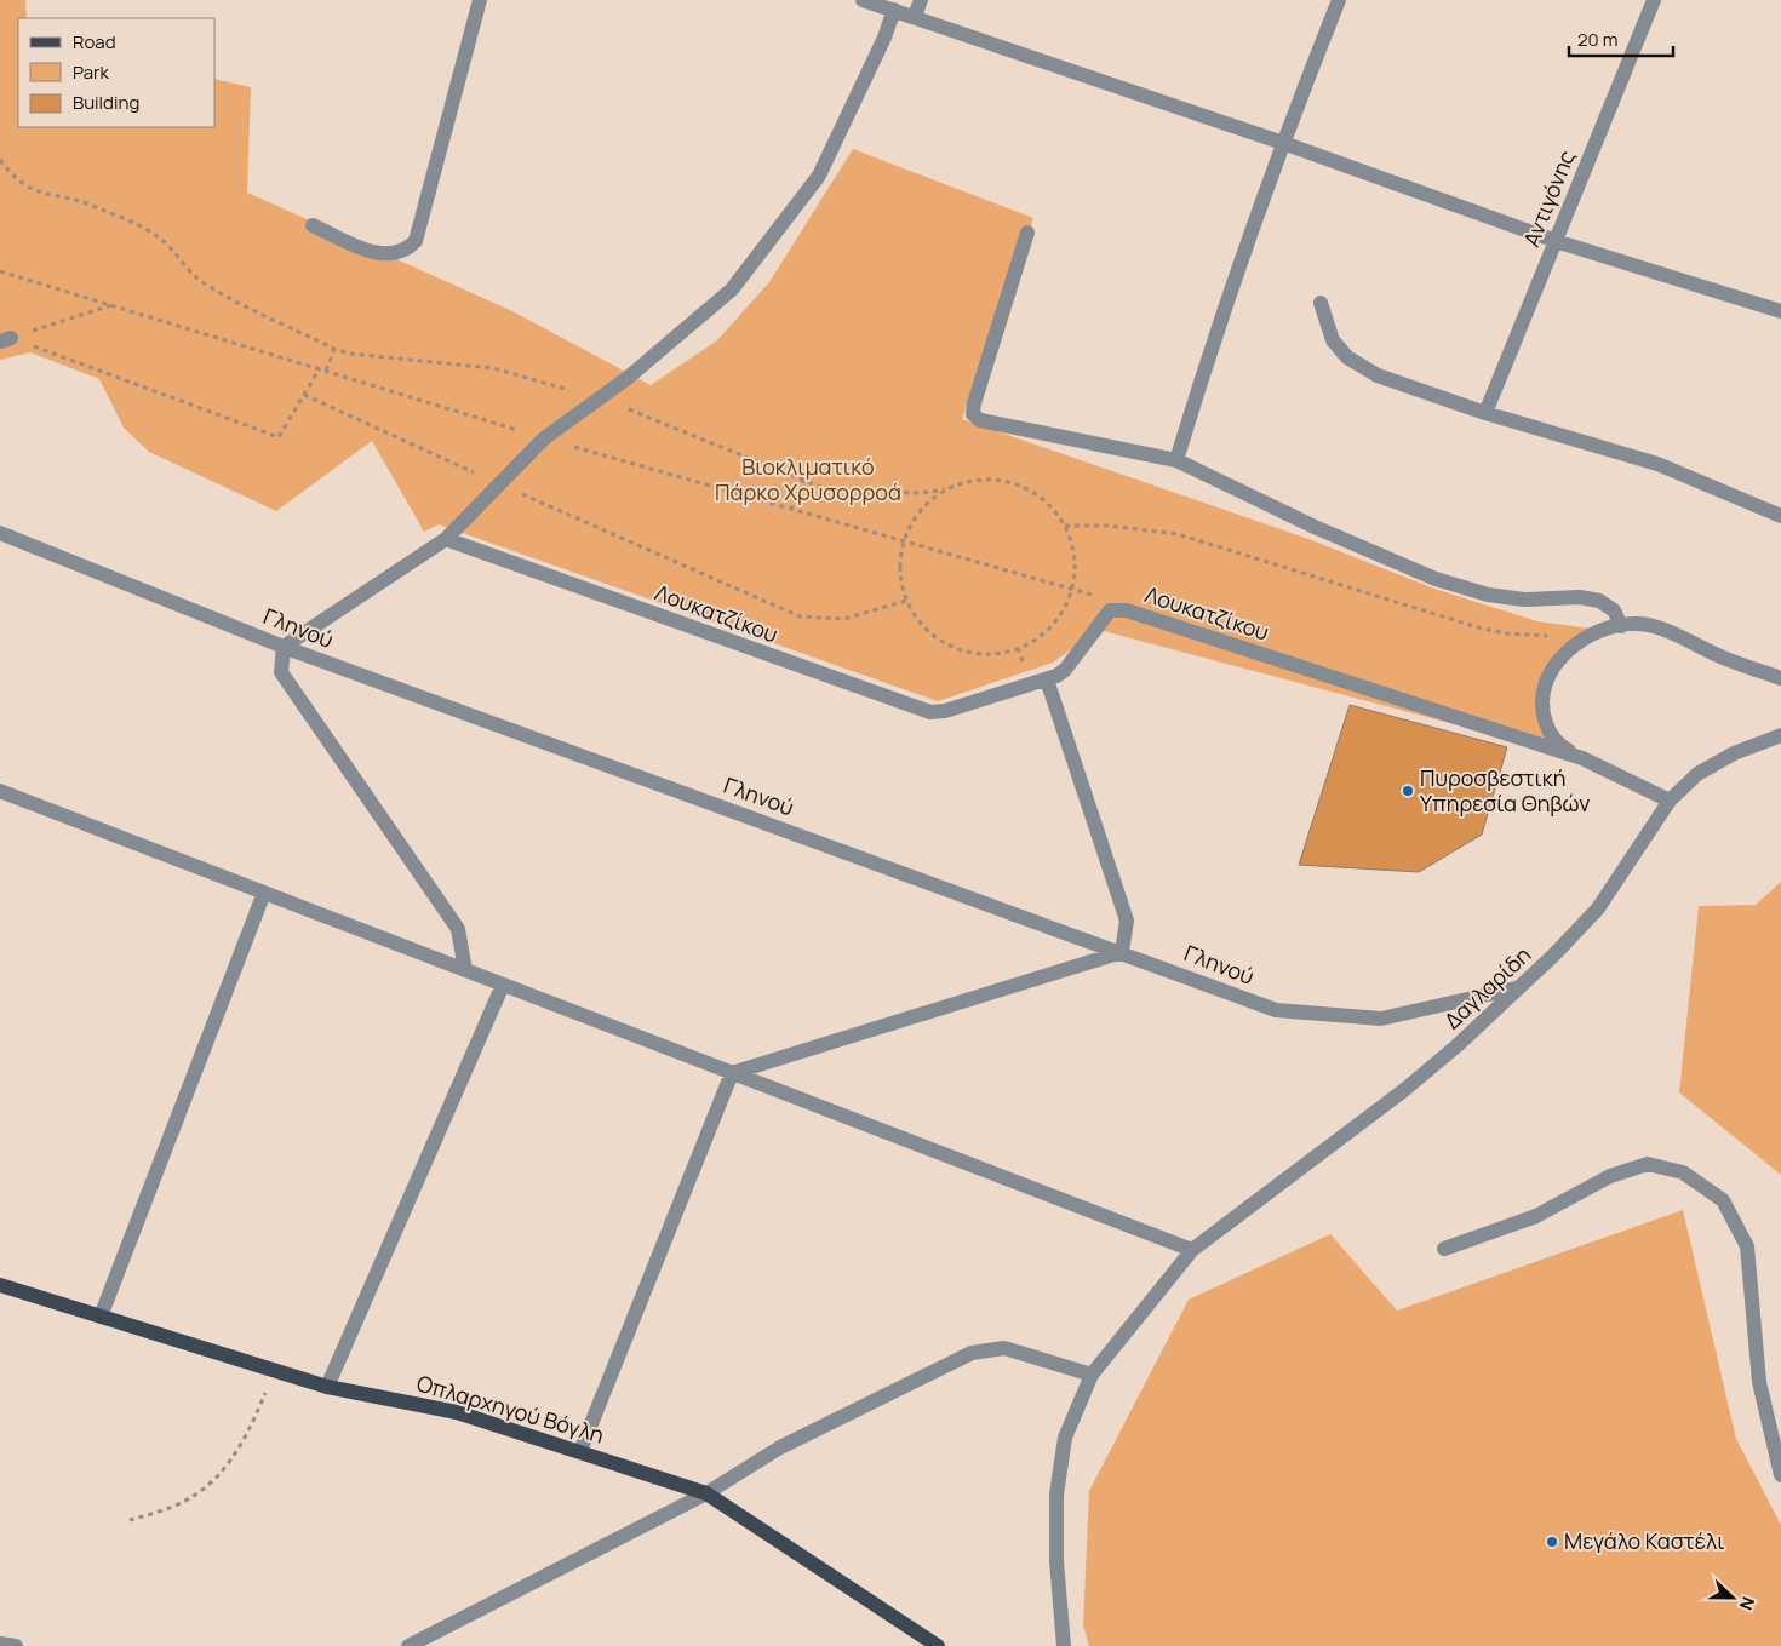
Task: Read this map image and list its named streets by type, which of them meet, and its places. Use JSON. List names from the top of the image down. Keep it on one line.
{"streets":{"main road":["Οπλαρχηγού Βόγλη"],"street":["Αντιγόνης","Λουκατζίκου","Γληνού","Δαγλαρίδη"]},"crossings":[["Λουκατζίκου","Δαγλαρίδη"],["Γληνού","Δαγλαρίδη"]],"parks":["Βιοκλιματικό Πάρκο Χρυσορροά"],"places":["Πυροσβεστική Υπηρεσία Θηβών","Μεγάλο Καστέλι"],"legend":["Road","Park","Building"],"scale_bar":"20 m","north":"right"}
